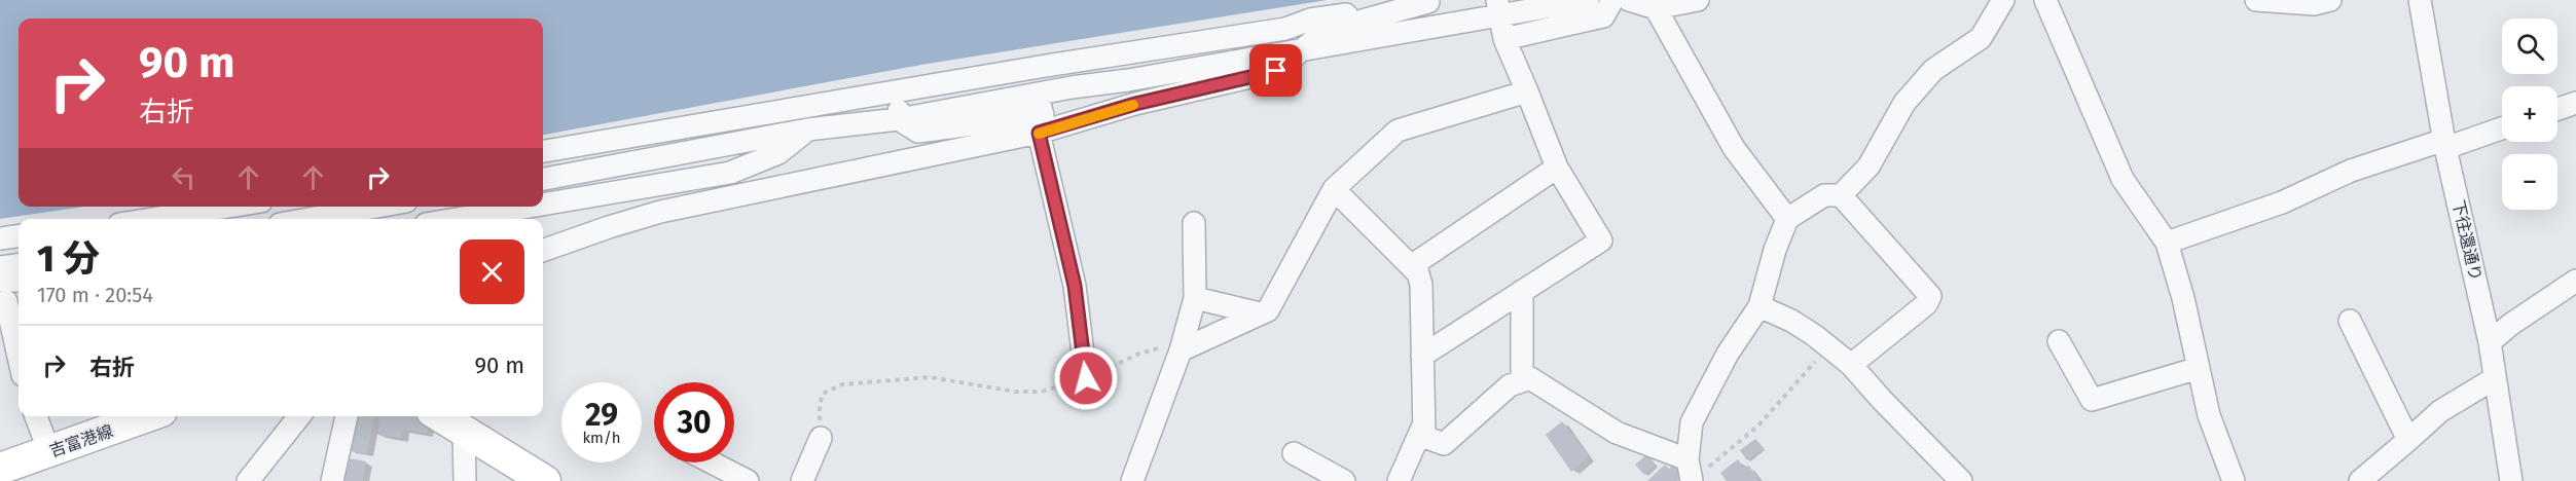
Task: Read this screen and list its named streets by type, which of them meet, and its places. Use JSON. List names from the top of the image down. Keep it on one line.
{"streets":{"main road":["吉富港線"],"street":["下往還通り"]},"page":{"map_buttons":["+","−"],"turn":["90 m","右折"],"heading":["1 分","170 m · 20:54"],"list":[{"name":"右折","value":"90 m"}],"speed":"29 km/h","limit":"30"}}
